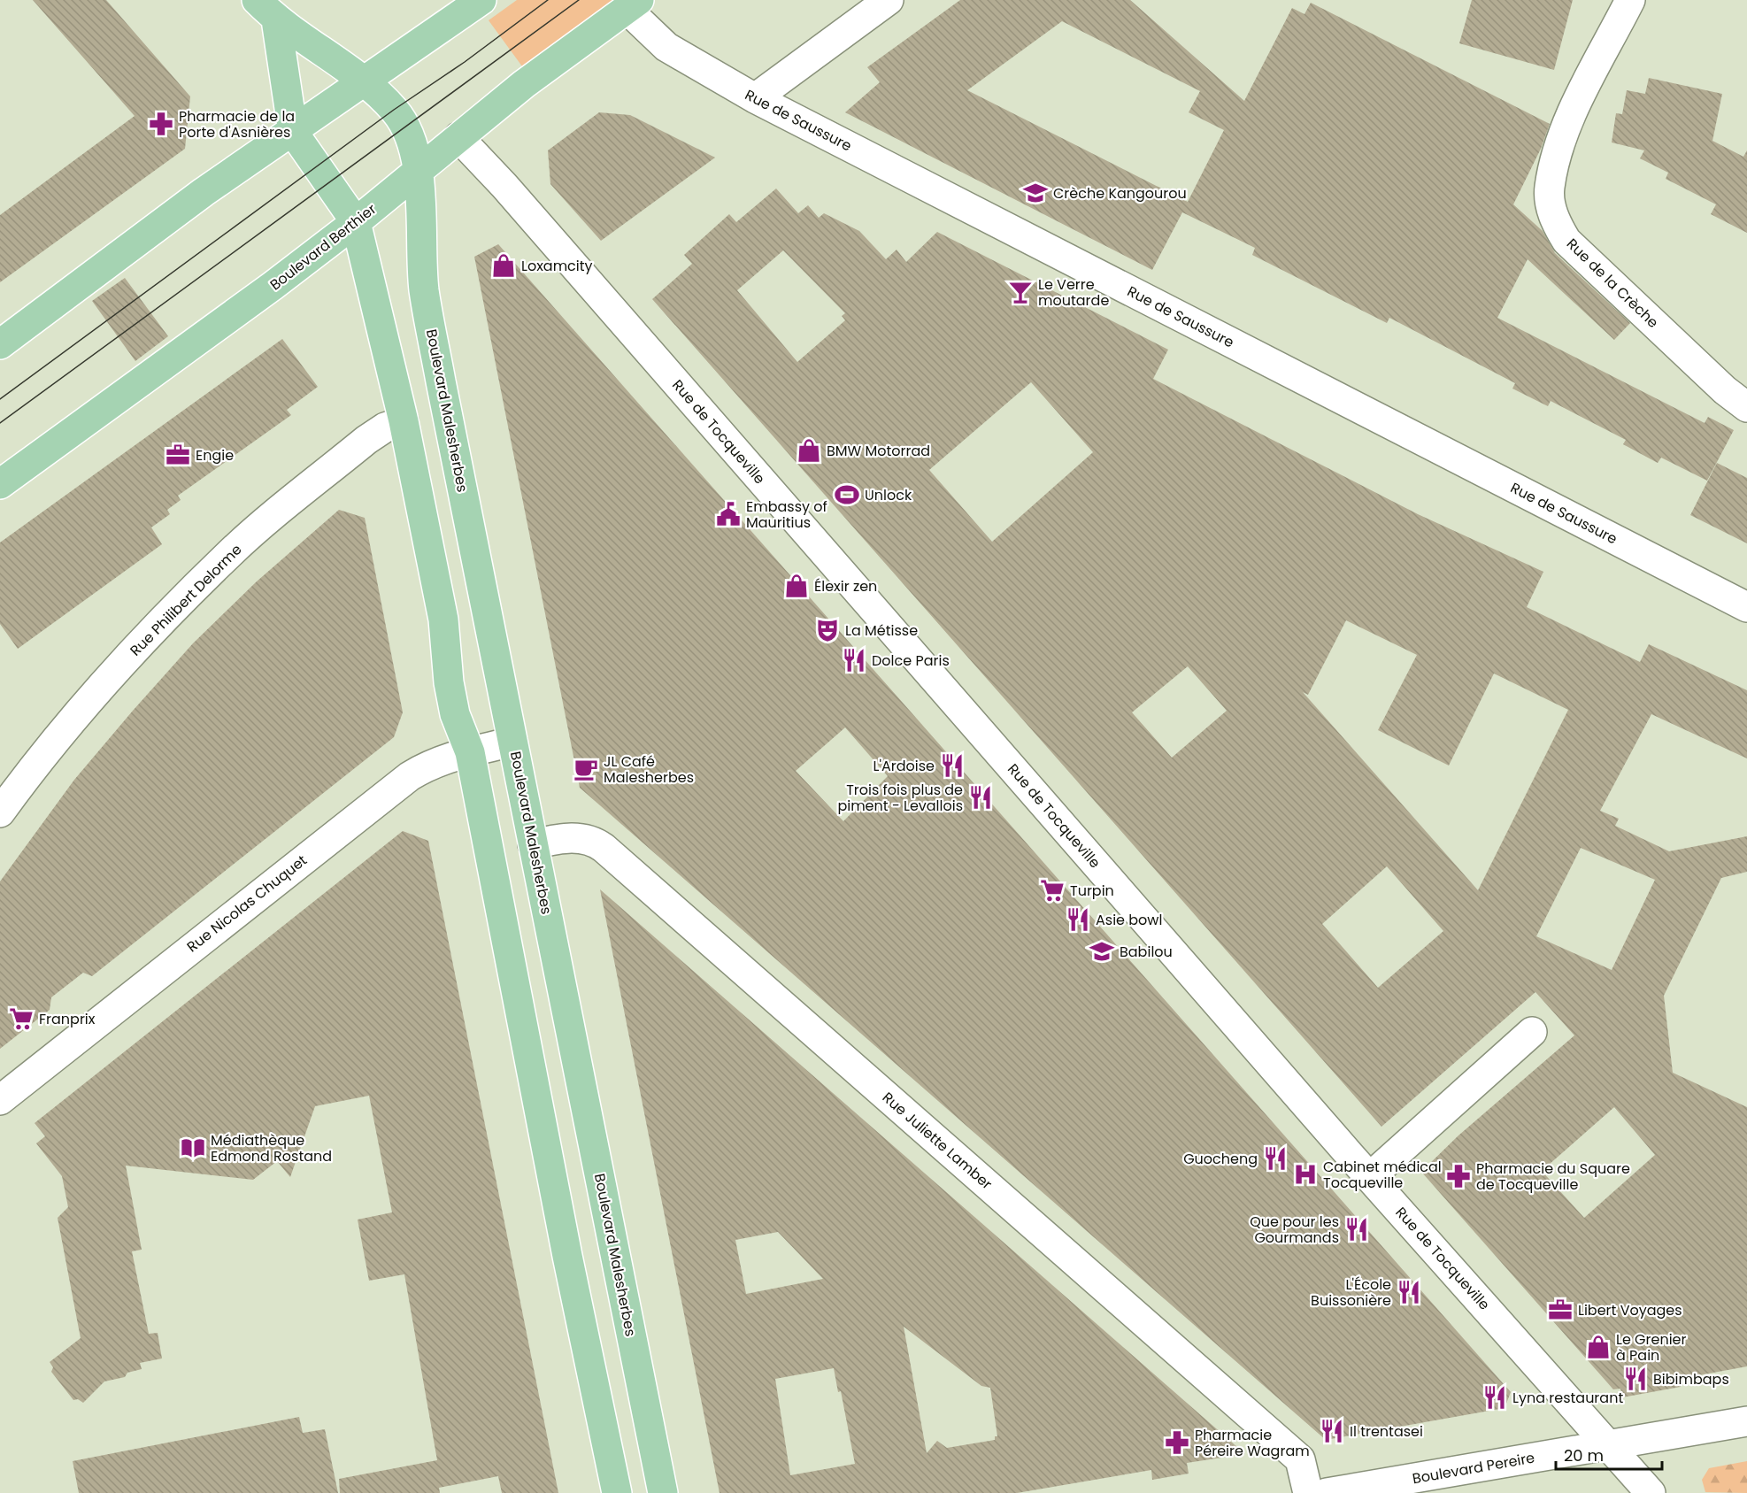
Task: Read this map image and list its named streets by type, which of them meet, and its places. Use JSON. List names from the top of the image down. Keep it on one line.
{"streets":{"main road":["Boulevard Berthier","Boulevard Malesherbes"],"street":["Rue de Saussure","Rue de la Crèche","Rue de Tocqueville","Rue Philibert Delorme","Rue Nicolas Chuquet","Rue Juliette Lamber","Boulevard Pereire"]},"crossings":[["Rue de Saussure","Boulevard Berthier"],["Boulevard Berthier","Boulevard Malesherbes"],["Boulevard Berthier","Rue de Tocqueville"],["Boulevard Malesherbes","Rue Nicolas Chuquet"],["Boulevard Malesherbes","Rue Juliette Lamber"],["Rue de Tocqueville","Boulevard Pereire"]],"places":{"pharmacy":["Pharmacie de la Porte d'Asnières","Pharmacie du Square de Tocqueville","Pharmacie Péreire Wagram"],"school or university":["Crèche Kangourou","Babilou"],"shop":["Loxamcity","BMW Motorrad","Élexir zen","Le Grenier à Pain"],"bar":["Le Verre moutarde"],"office":["Engie","Libert Voyages"],"sports":["Unlock"],"public building":["Embassy of Mauritius"],"theatre":["La Métisse"],"restaurant":["Dolce Paris","L'Ardoise","Trois fois plus de piment - Levallois","Asie bowl","Guocheng","Que pour les Gourmands","L'École Buissonière","Bibimbaps","Lyna restaurant","Il trentasei"],"cafe":["JL Café Malesherbes"],"supermarket":["Turpin","Franprix"],"library":["Médiathèque Edmond Rostand"],"hospital":["Cabinet médical Tocqueville"]},"scale_bar":"20 m"}
